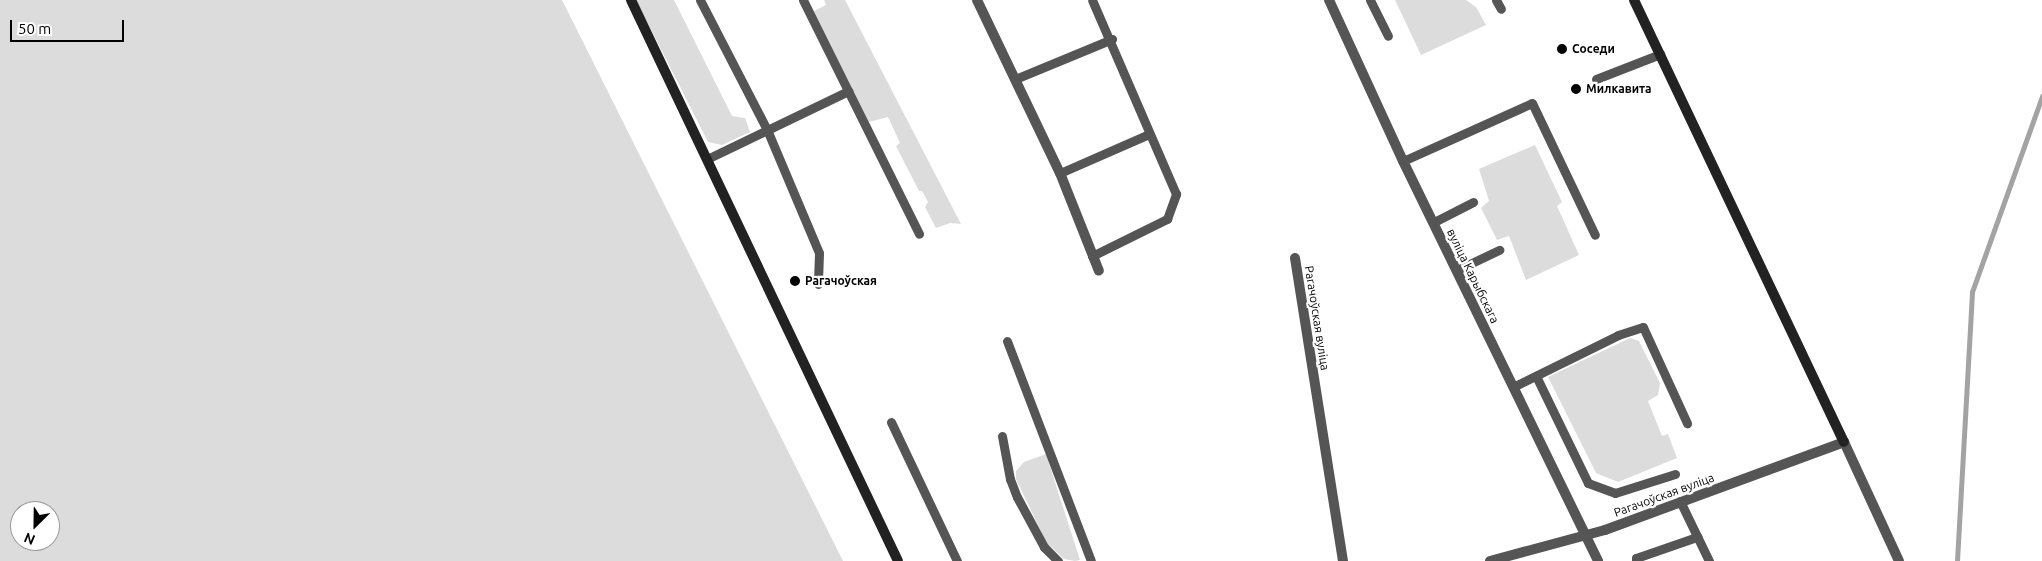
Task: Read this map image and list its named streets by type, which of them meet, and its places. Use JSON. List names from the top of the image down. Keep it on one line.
{"streets":{"street":["вуліца Карыбскага","Рагачоўская вуліца"]},"crossings":[["вуліца Карыбскага","Рагачоўская вуліца"]],"places":["Соседи","Милкавита","Рагачоўская"],"scale_bar":"50 m","north":"bottom left"}
